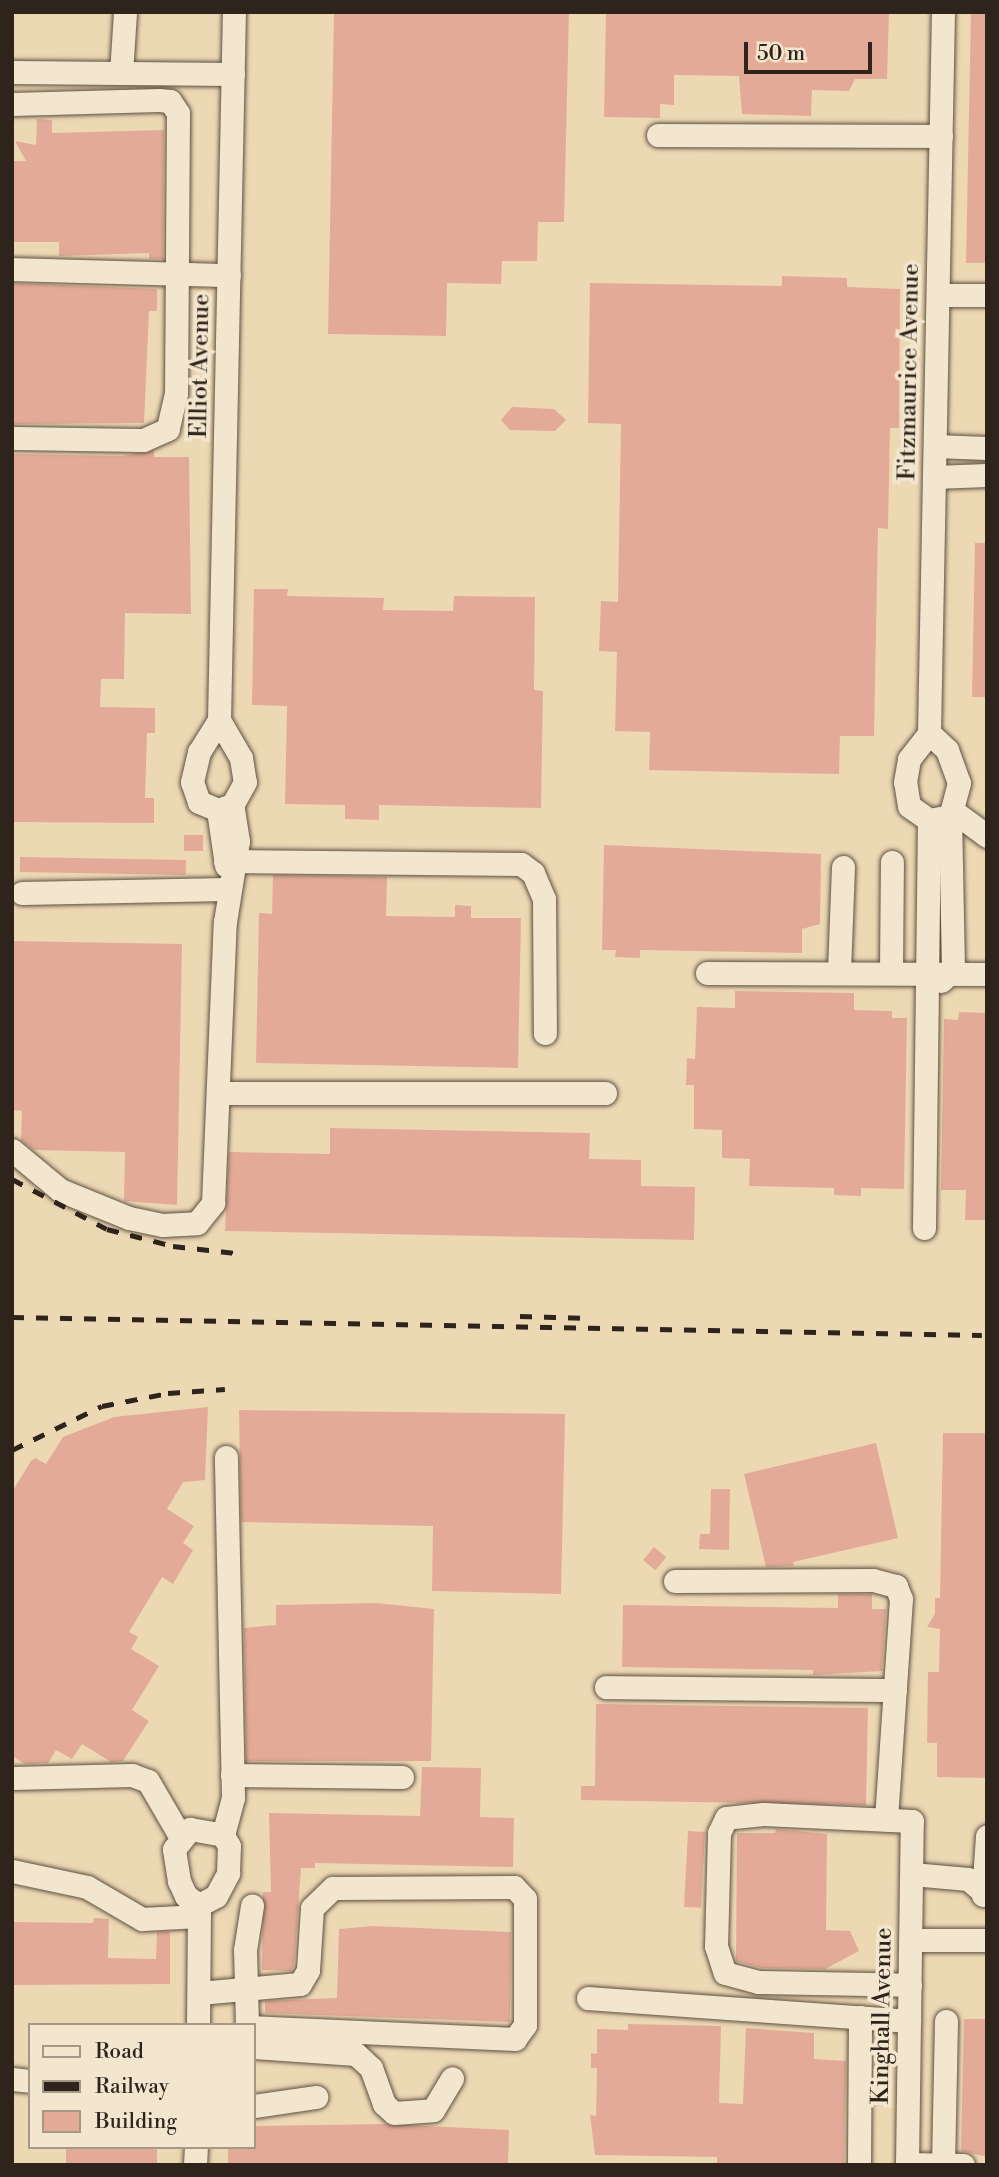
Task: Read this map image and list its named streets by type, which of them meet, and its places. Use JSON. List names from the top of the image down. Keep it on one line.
{"streets":{"street":["Elliot Avenue","Fitzmaurice Avenue","Kinghall Avenue"]},"legend":["Road","Railway","Building"],"scale_bar":"50 m"}
